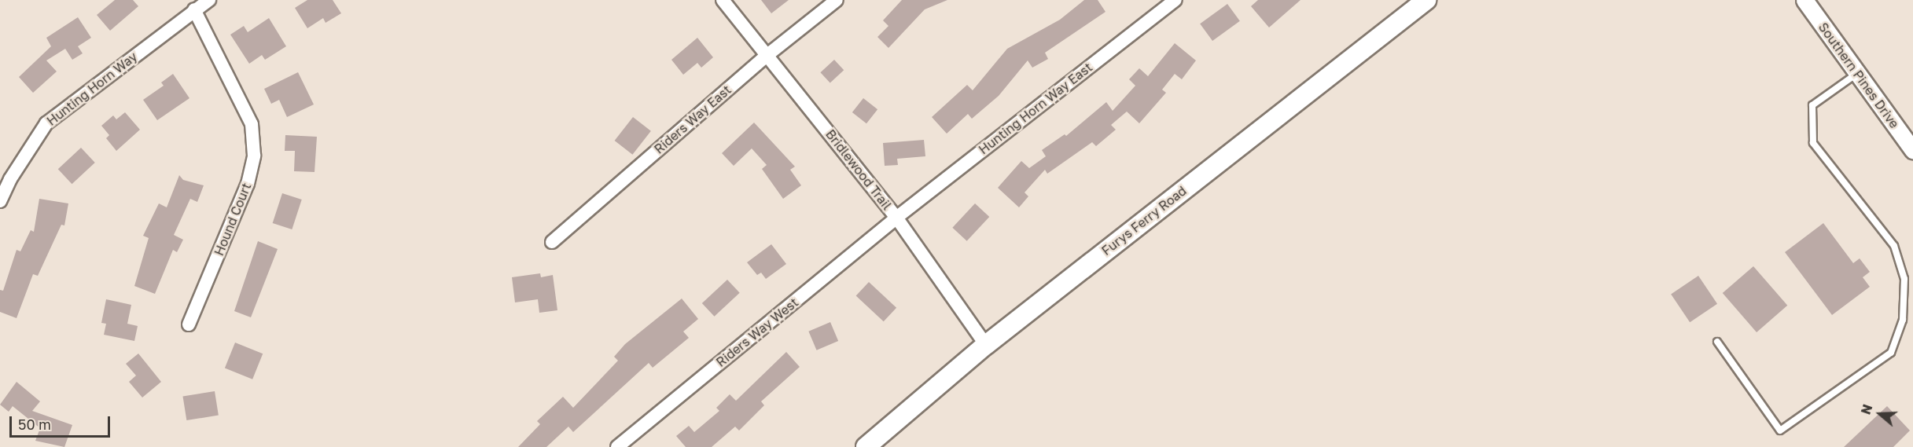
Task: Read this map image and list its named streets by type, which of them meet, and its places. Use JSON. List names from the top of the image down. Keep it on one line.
{"streets":{"main road":["Furys Ferry Road"],"street":["Southern Pines Drive","Hunting Horn Way","Hunting Horn Way East","Riders Way East","Bridlewood Trail","Hound Court","Riders Way West"]},"crossings":[["Hunting Horn Way","Hound Court"],["Hunting Horn Way East","Bridlewood Trail"],["Hunting Horn Way East","Riders Way West"],["Riders Way East","Bridlewood Trail"],["Bridlewood Trail","Furys Ferry Road"],["Bridlewood Trail","Riders Way West"]],"scale_bar":"50 m","north":"left"}
